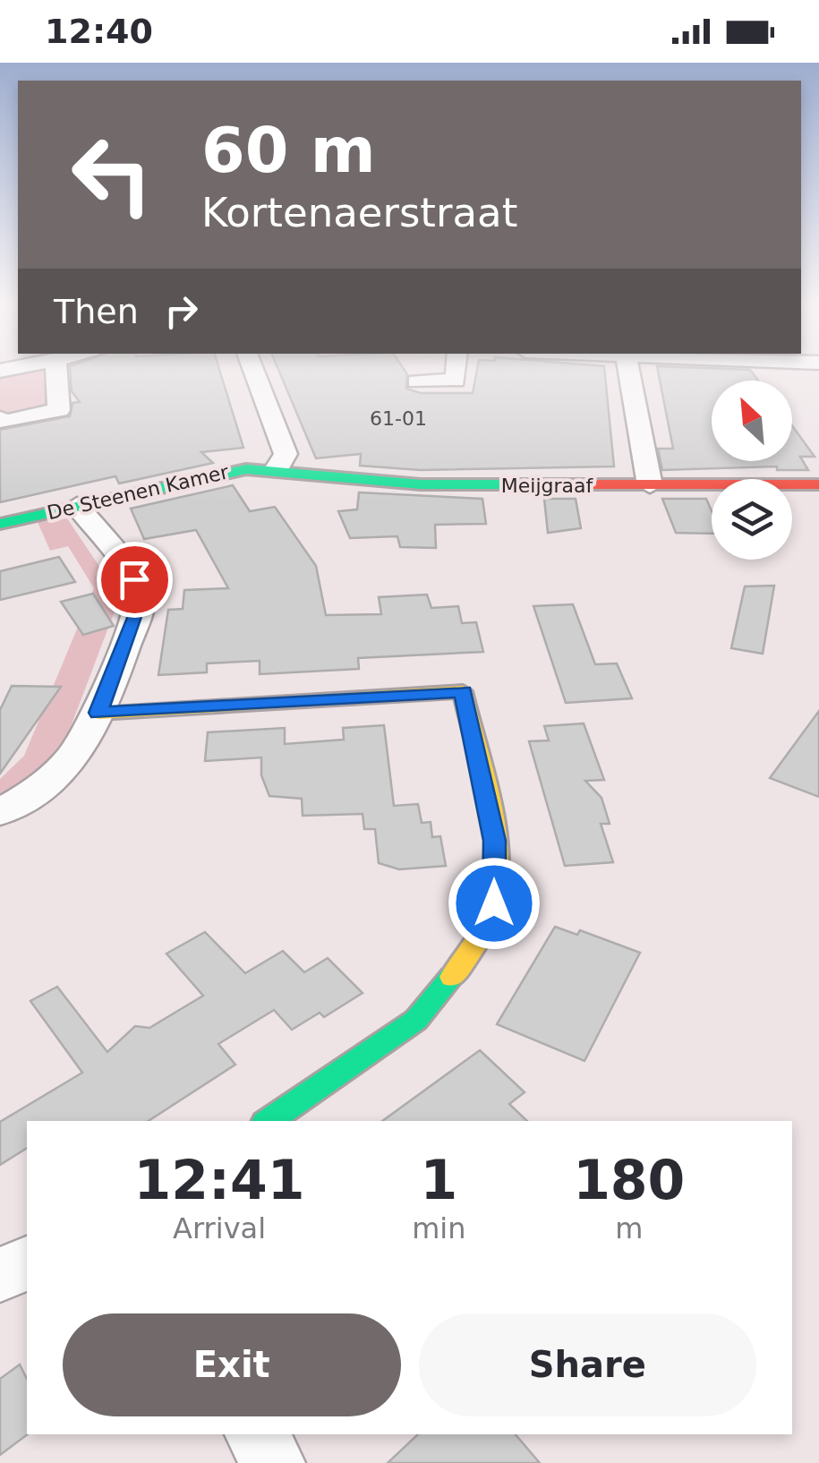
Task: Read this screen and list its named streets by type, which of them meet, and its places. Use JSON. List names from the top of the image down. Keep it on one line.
{"streets":{"street":["Meijgraaf","De Steenen Kamer"]},"crossings":[["Meijgraaf","De Steenen Kamer"]],"house_numbers":["61-01"],"north":"top left","page":{"status":"12:40","turn":["60 m","Kortenaerstraat"],"then":"Then","eta":["12:41","Arrival","1","min","180","m"],"buttons":["Exit","Share"]}}
